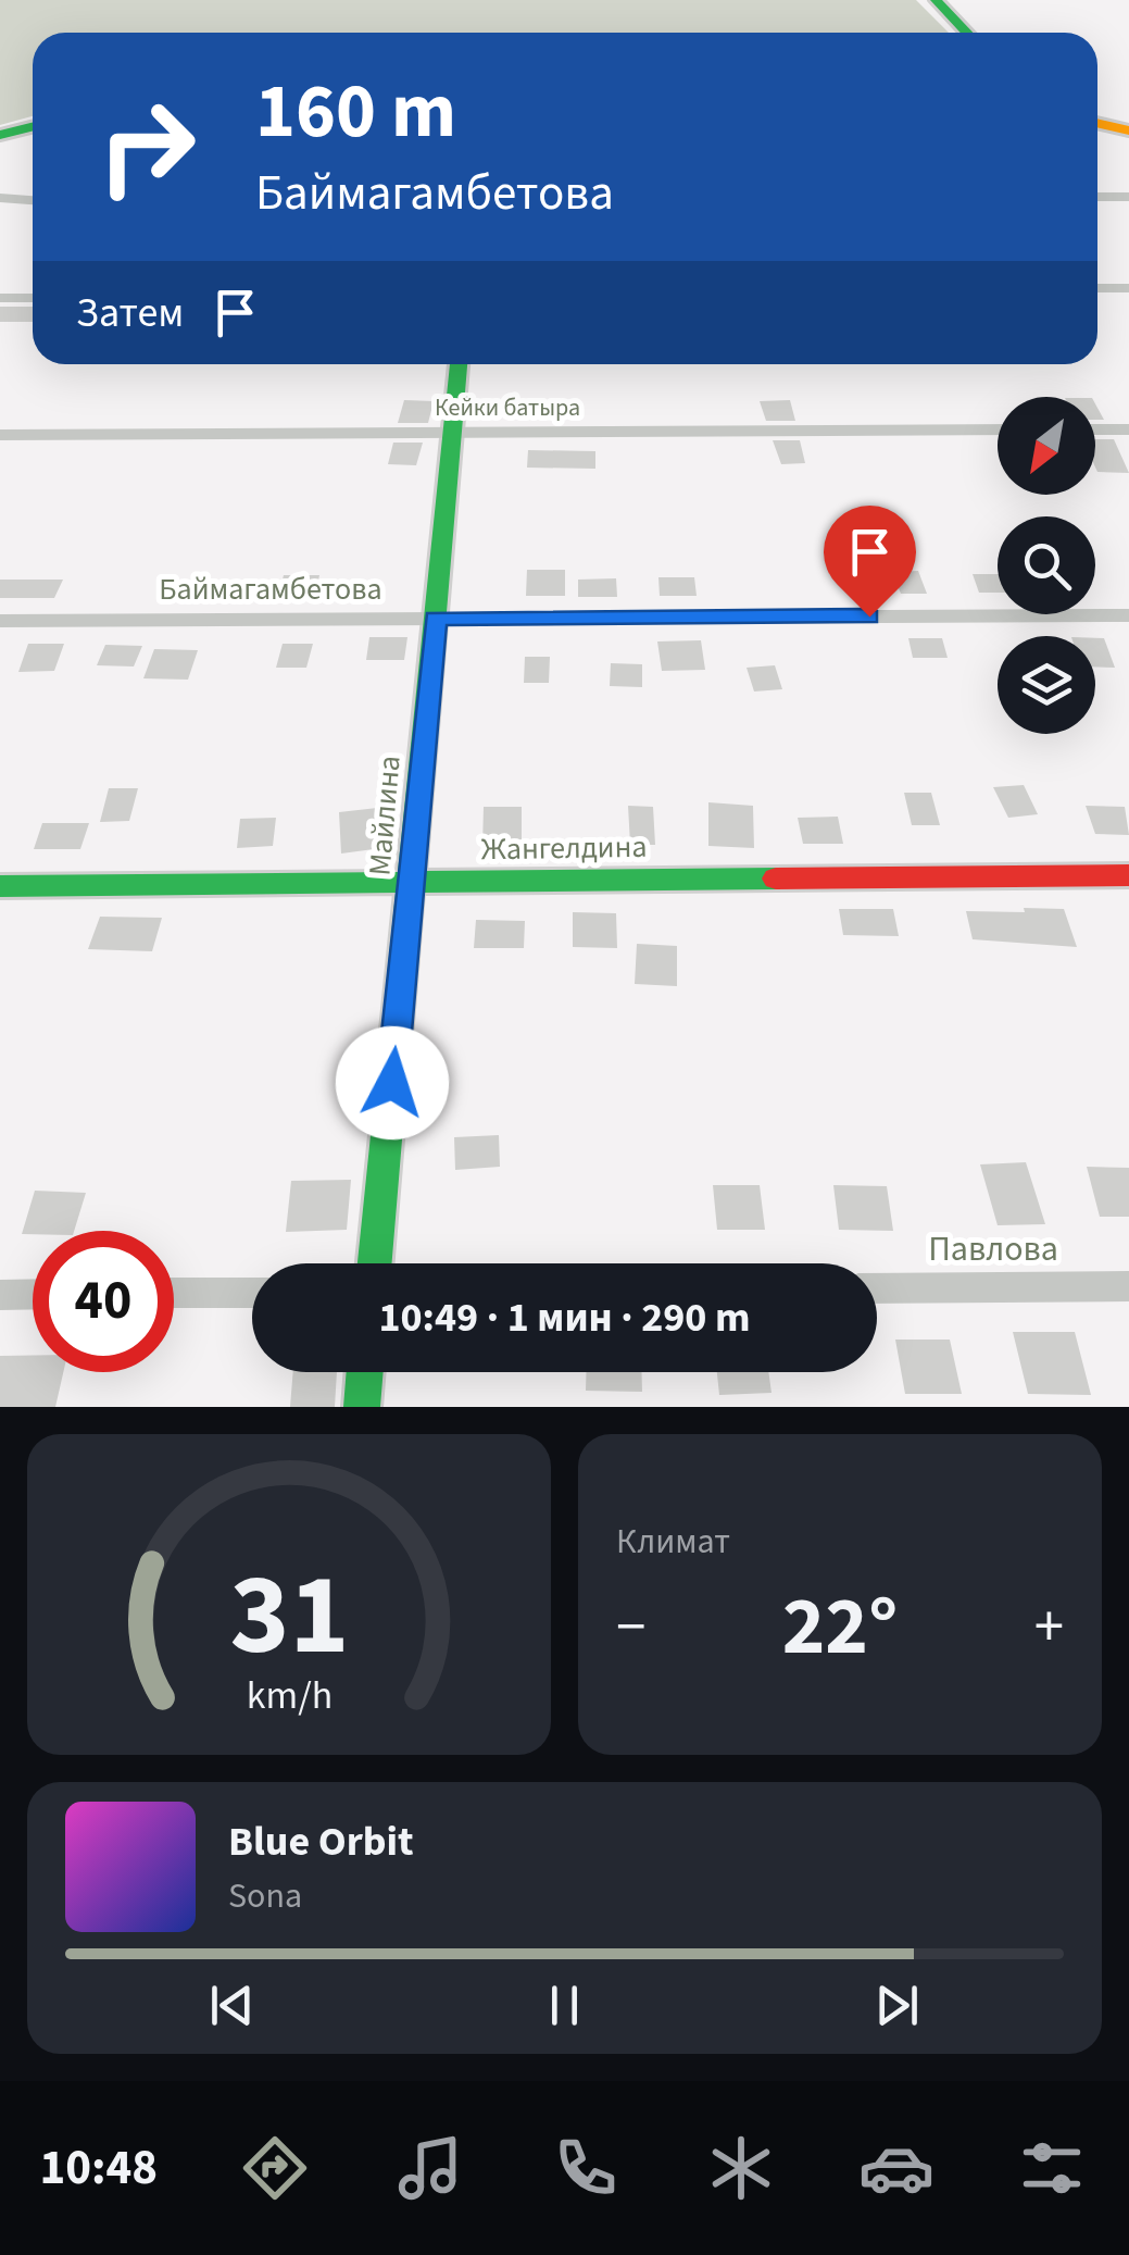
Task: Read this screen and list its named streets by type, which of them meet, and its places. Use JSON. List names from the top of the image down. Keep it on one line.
{"streets":{"street":["Кейки батыра","Баймагамбетова","Майлина","Жангелдина","Павлова"]},"crossings":[["Кейки батыра","Майлина"],["Баймагамбетова","Майлина"],["Майлина","Жангелдина"]],"north":"bottom left","page":{"turn":["160 m","Баймагамбетова"],"then":"Затем","limit":"40","trip":"10:49 · 1 мин · 290 m","tile":"Климат","heat":["−","22°","+"],"song":["Blue Orbit","Sona"],"tabs":"10:48","gauge":["31","km/h"]}}
